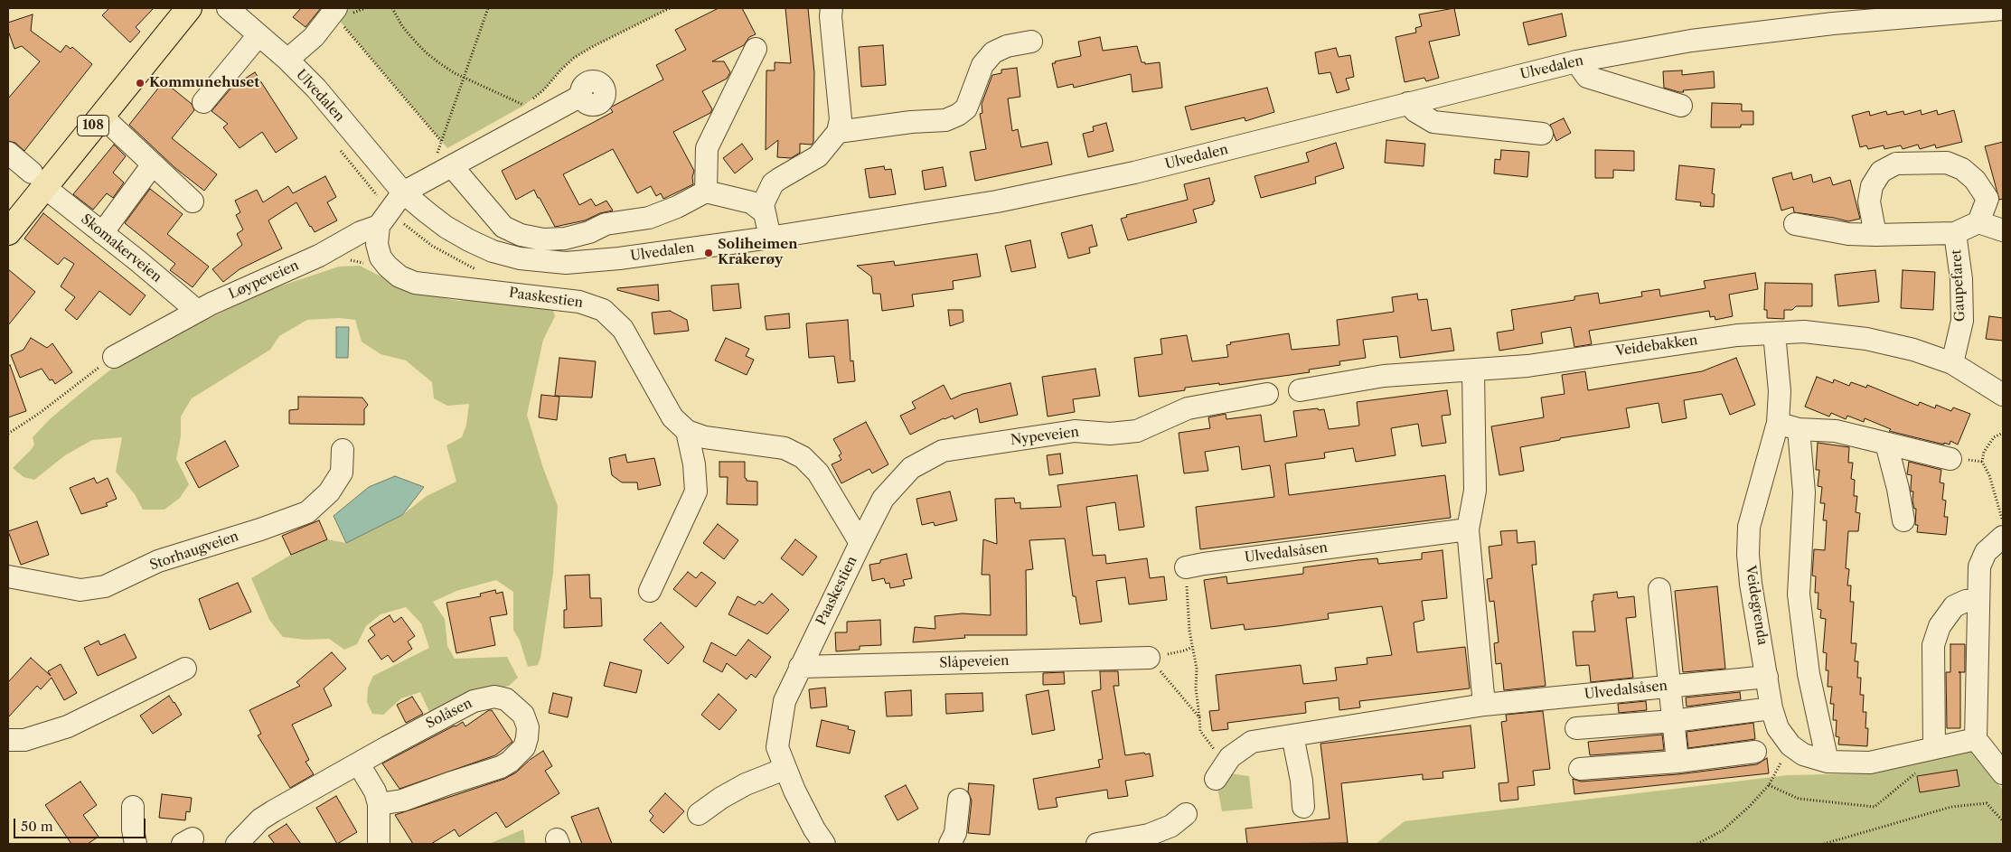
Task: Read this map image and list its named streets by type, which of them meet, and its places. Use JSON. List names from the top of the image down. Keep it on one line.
{"streets":{"main road":["108"],"street":["Ulvedalen","Skomakerveien","Løypeveien","Gaupefaret","Paaskestien","Veidebakken","Nypeveien","Storhaugveien","Ulvedalsåsen","Veidegrenda","Slåpeveien","Solåsen"]},"crossings":[["Ulvedalen","Løypeveien"],["108","Skomakerveien"],["Skomakerveien","Løypeveien"],["Løypeveien","Paaskestien"],["Gaupefaret","Veidebakken"],["Paaskestien","Nypeveien"],["Paaskestien","Slåpeveien"],["Veidebakken","Veidegrenda"],["Ulvedalsåsen","Veidegrenda"]],"places":["Kommunehuset","Soliheimen Kråkerøy"],"scale_bar":"50 m"}
